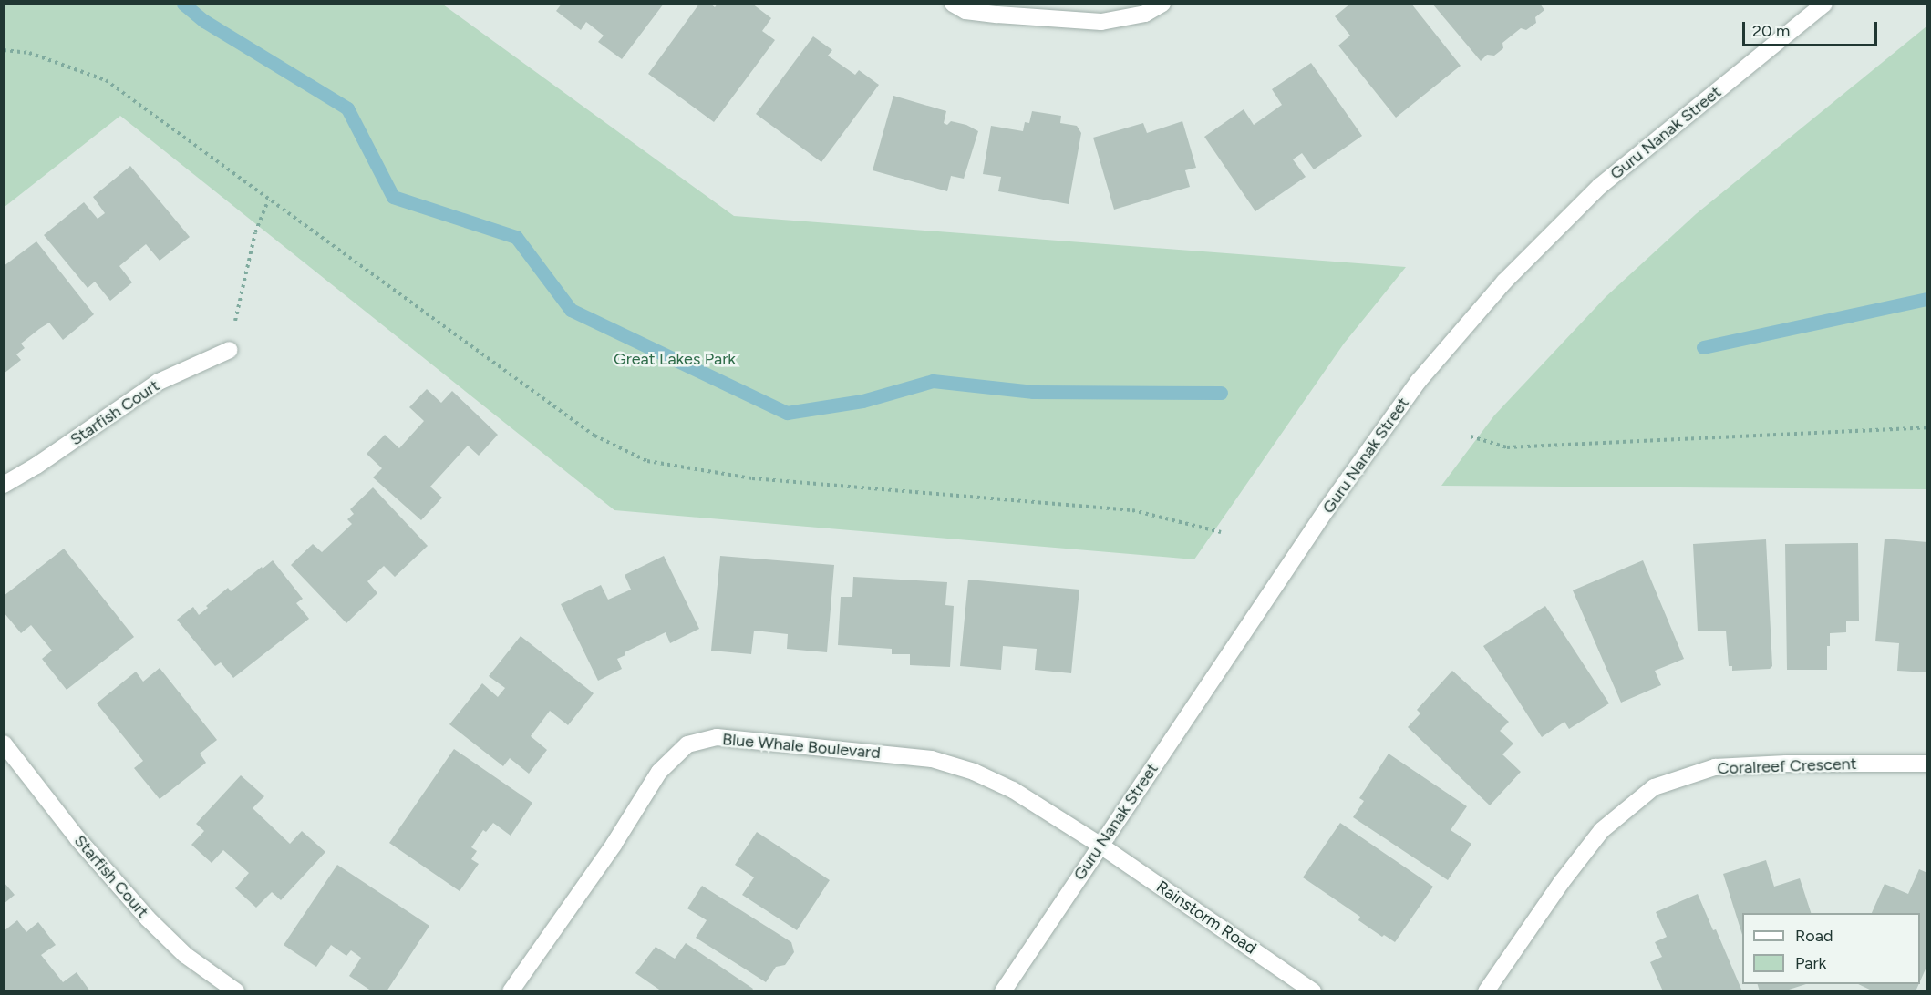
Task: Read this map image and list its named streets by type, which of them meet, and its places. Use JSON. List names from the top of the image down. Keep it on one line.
{"streets":{"street":["Guru Nanak Street","Starfish Court","Blue Whale Boulevard","Coralreef Crescent","Rainstorm Road"]},"crossings":[["Guru Nanak Street","Blue Whale Boulevard"],["Guru Nanak Street","Rainstorm Road"],["Blue Whale Boulevard","Rainstorm Road"]],"parks":["Great Lakes Park"],"legend":["Road","Park"],"scale_bar":"20 m"}
